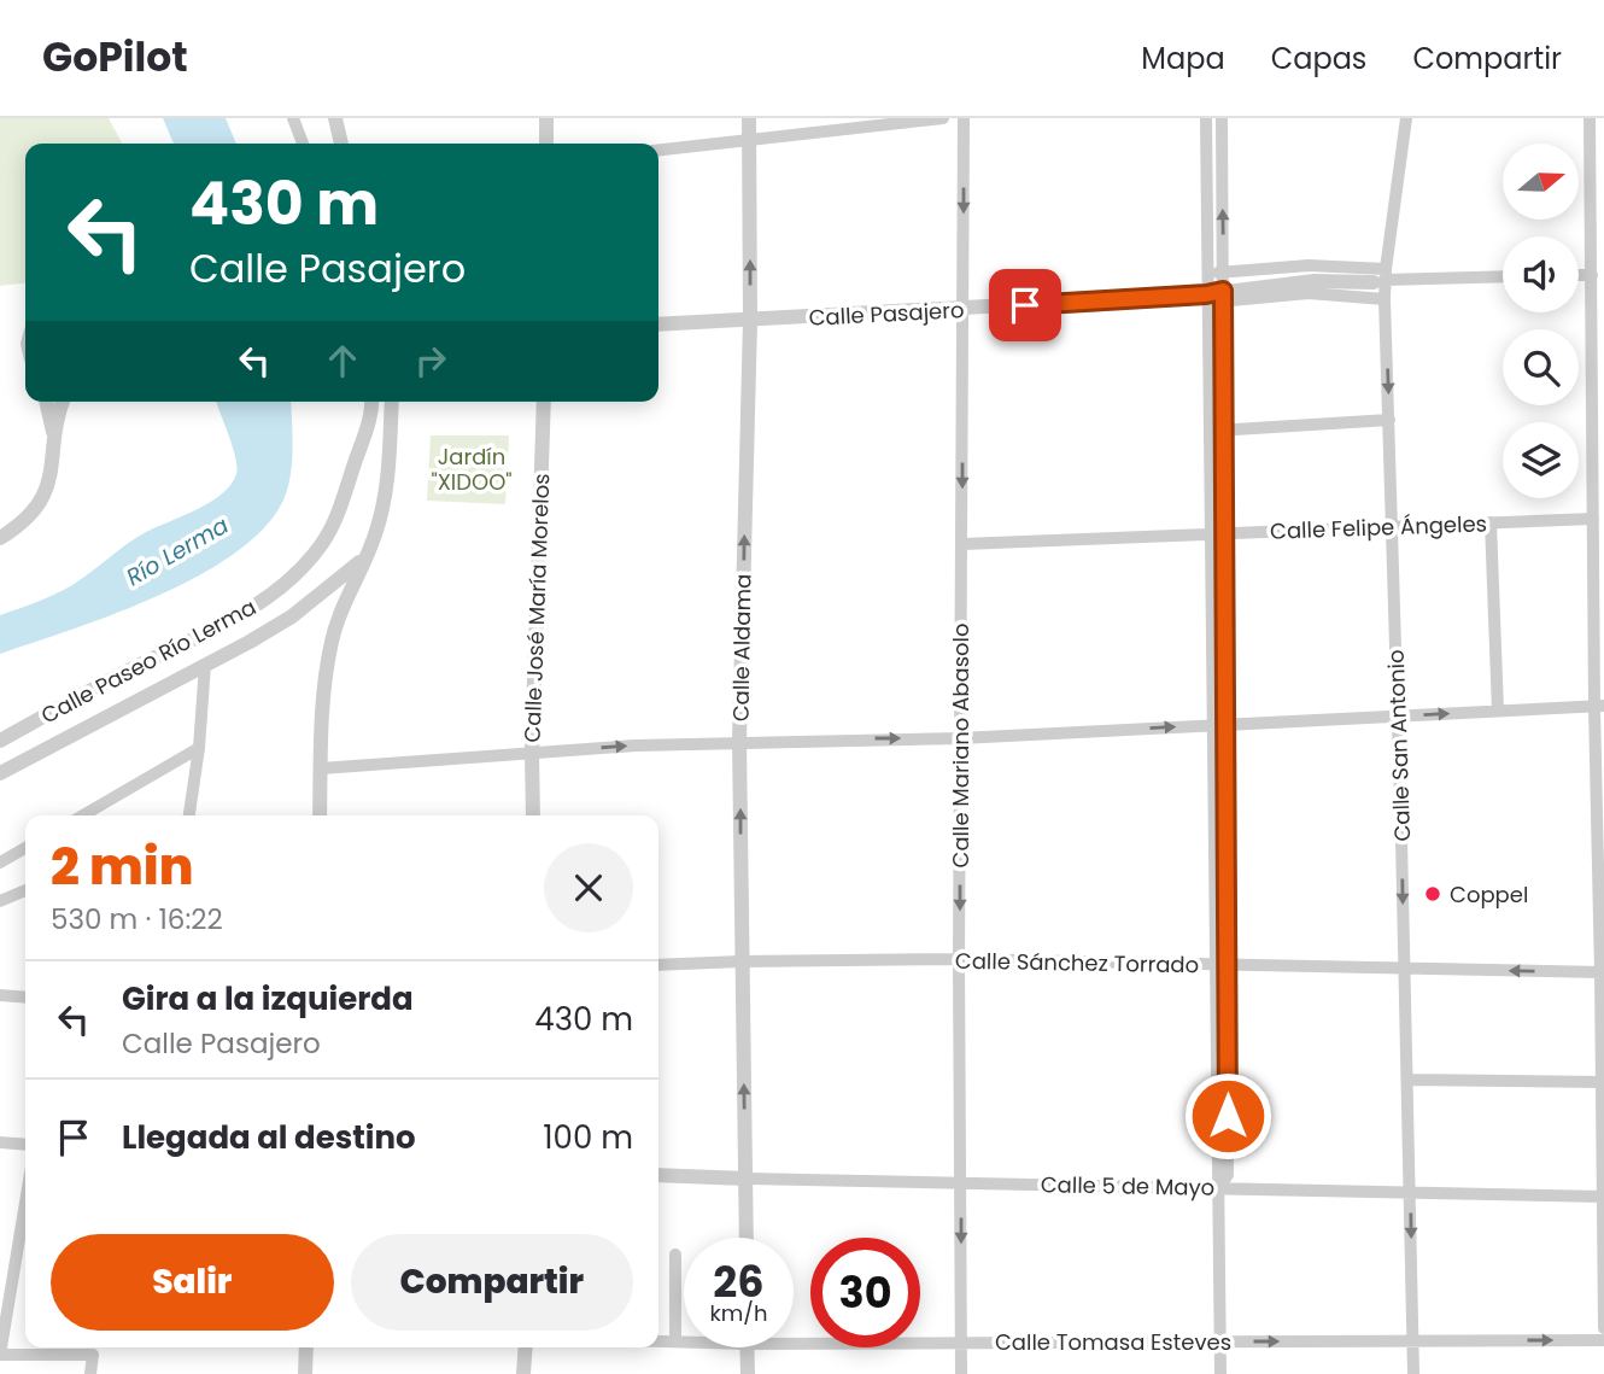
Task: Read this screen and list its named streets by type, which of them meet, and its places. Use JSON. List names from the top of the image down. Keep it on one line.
{"streets":{"street":["Calle Pasajero","Calle Felipe Ángeles","Calle José María Morelos","Calle Aldama","Calle Paseo Río Lerma","Calle Mariano Abasolo","Calle San Antonio","Calle Sánchez Torrado","Calle 5 de Mayo","Calle Tomasa Esteves"]},"crossings":[["Calle Pasajero","Calle Aldama"],["Calle Pasajero","Calle Mariano Abasolo"],["Calle Pasajero","Calle San Antonio"],["Calle Felipe Ángeles","Calle Mariano Abasolo"],["Calle Felipe Ángeles","Calle San Antonio"],["Calle Aldama","Calle Sánchez Torrado"],["Calle Aldama","Calle 5 de Mayo"],["Calle Mariano Abasolo","Calle Sánchez Torrado"],["Calle Mariano Abasolo","Calle 5 de Mayo"],["Calle Mariano Abasolo","Calle Tomasa Esteves"],["Calle San Antonio","Calle Sánchez Torrado"],["Calle San Antonio","Calle 5 de Mayo"],["Calle San Antonio","Calle Tomasa Esteves"]],"one_way":["Calle Aldama","Calle Mariano Abasolo","Calle San Antonio","Calle Tomasa Esteves"],"water":["Río Lerma"],"parks":["Jardín \"XIDOO\""],"places":["Coppel"],"north":"right","page":{"header":"GoPilot","nav":["Mapa","Capas","Compartir"],"turn":["430 m","Calle Pasajero"],"heading":["2 min","530 m · 16:22"],"list":[{"name":"Gira a la izquierda","note":"Calle Pasajero","value":"430 m"},{"name":"Llegada al destino","value":"100 m"}],"buttons":["Salir","Compartir"],"speed":"26 km/h","limit":"30"}}
